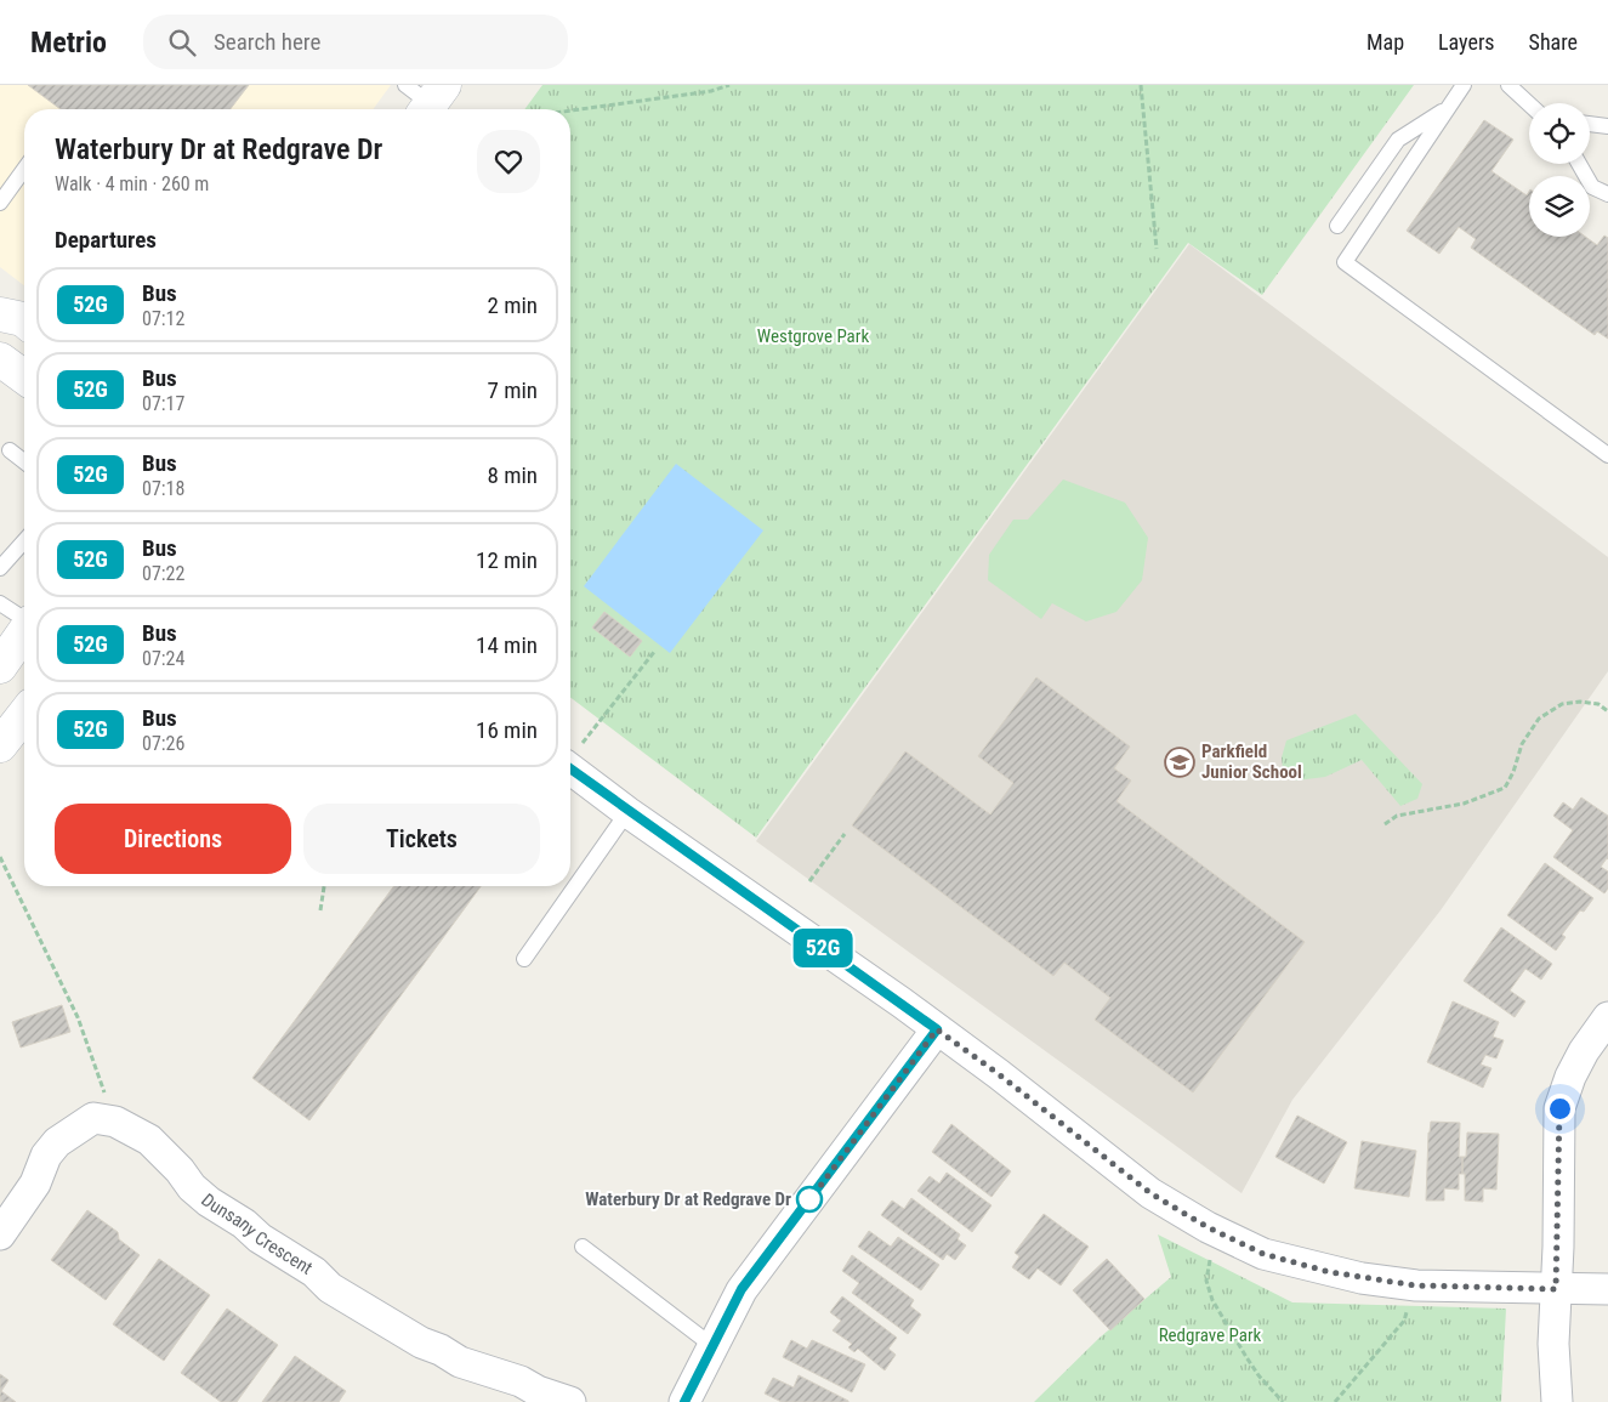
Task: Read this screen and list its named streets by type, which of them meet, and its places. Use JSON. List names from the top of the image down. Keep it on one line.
{"streets":{"street":["Dunsany Crescent"]},"parks":["Westgrove Park","Redgrave Park"],"places":{"school or university":["Parkfield Junior School"],"other":["Waterbury Dr at Redgrave Dr"]},"lines":["bus line 52G"],"page":{"header":"Metrio","search":"Search here","nav":["Map","Layers","Share"],"on_map":"52G","heading":[["Waterbury Dr at Redgrave Dr","Walk · 4 min · 260 m"],"Departures"],"list":[{"mark":"52G","name":"Bus","note":"07:12","value":"2 min"},{"mark":"52G","name":"Bus","note":"07:17","value":"7 min"},{"mark":"52G","name":"Bus","note":"07:18","value":"8 min"},{"mark":"52G","name":"Bus","note":"07:22","value":"12 min"},{"mark":"52G","name":"Bus","note":"07:24","value":"14 min"},{"mark":"52G","name":"Bus","note":"07:26","value":"16 min"}],"buttons":["Directions","Tickets"]}}
